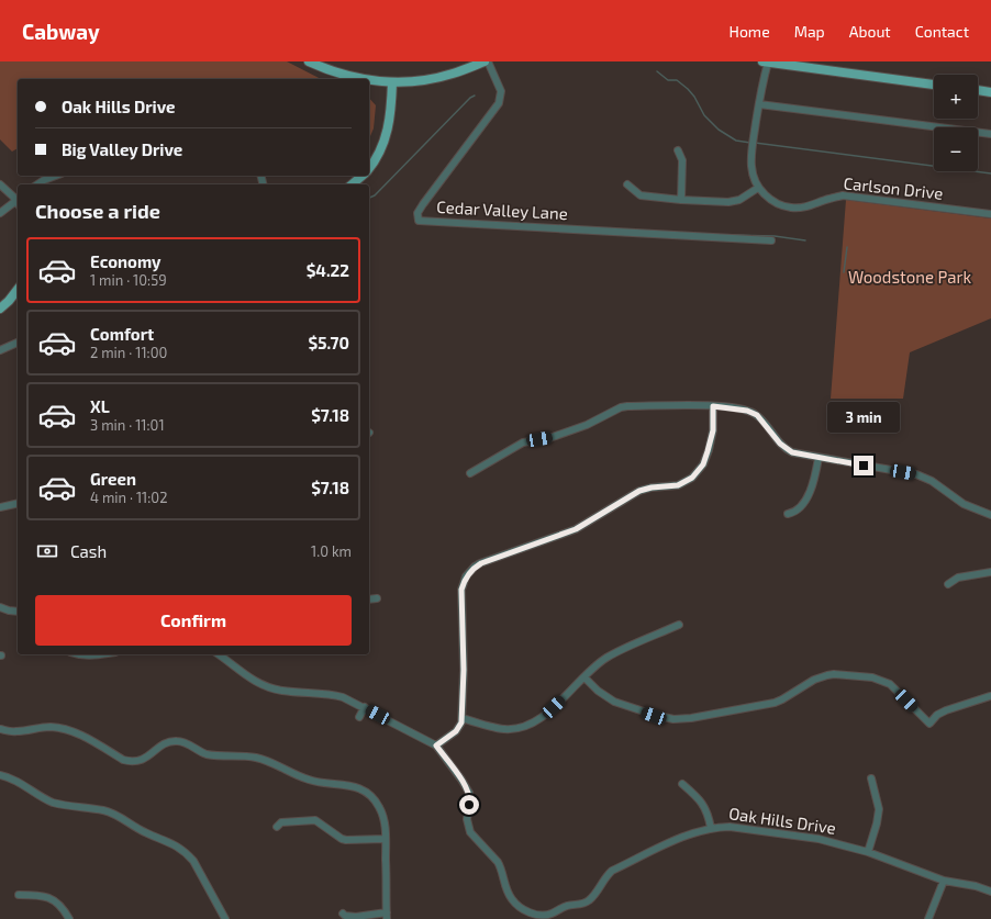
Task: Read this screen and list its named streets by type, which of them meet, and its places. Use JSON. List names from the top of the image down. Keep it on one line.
{"streets":{"street":["Carlson Drive","Cedar Valley Lane","Oak Hills Drive"]},"parks":["Woodstone Park"],"page":{"header":"Cabway","nav":["Home","Map","About","Contact"],"map_buttons":["+","−"],"banner":["Oak Hills Drive","Big Valley Drive"],"heading":"Choose a ride","list":[{"name":"Economy","note":"1 min · 10:59","value":"$4.22"},{"name":"Comfort","note":"2 min · 11:00","value":"$5.70"},{"name":"XL","note":"3 min · 11:01","value":"$7.18"},{"name":"Green","note":"4 min · 11:02","value":"$7.18"}],"bubble":"3 min","pay":["Cash","1.0 km"],"buttons":"Confirm"}}
